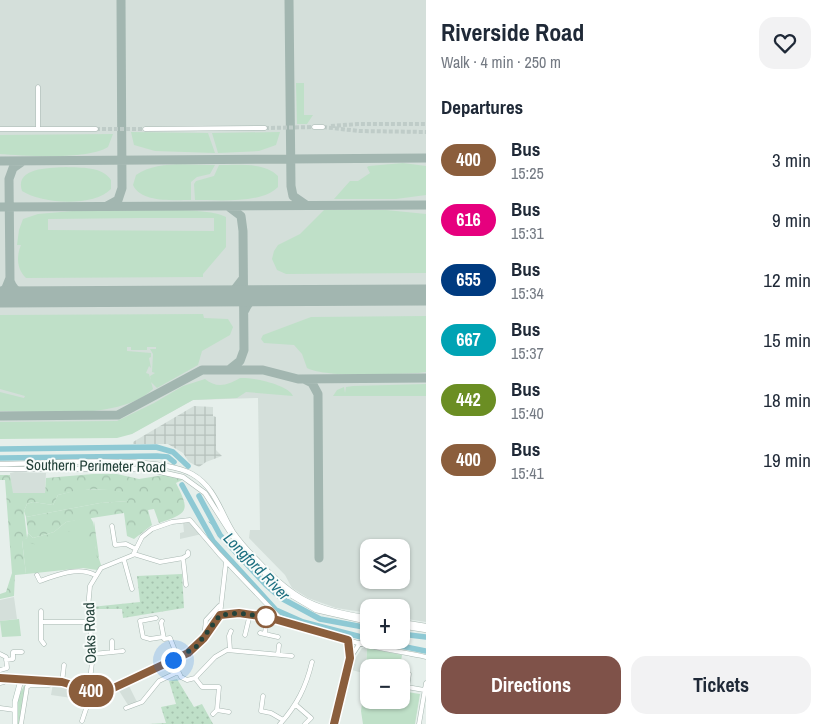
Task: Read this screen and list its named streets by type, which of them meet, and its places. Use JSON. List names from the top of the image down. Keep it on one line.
{"streets":{"street":["Southern Perimeter Road","Oaks Road"]},"water":["Longford River"],"lines":["bus line 400"],"page":{"on_map":"400","heading":[["Riverside Road","Walk · 4 min · 250 m"],"Departures"],"list":[{"mark":"400","name":"Bus","note":"15:25","value":"3 min"},{"mark":"616","name":"Bus","note":"15:31","value":"9 min"},{"mark":"655","name":"Bus","note":"15:34","value":"12 min"},{"mark":"667","name":"Bus","note":"15:37","value":"15 min"},{"mark":"442","name":"Bus","note":"15:40","value":"18 min"},{"mark":"400","name":"Bus","note":"15:41","value":"19 min"}],"map_buttons":["+","−"],"buttons":["Directions","Tickets"]}}
